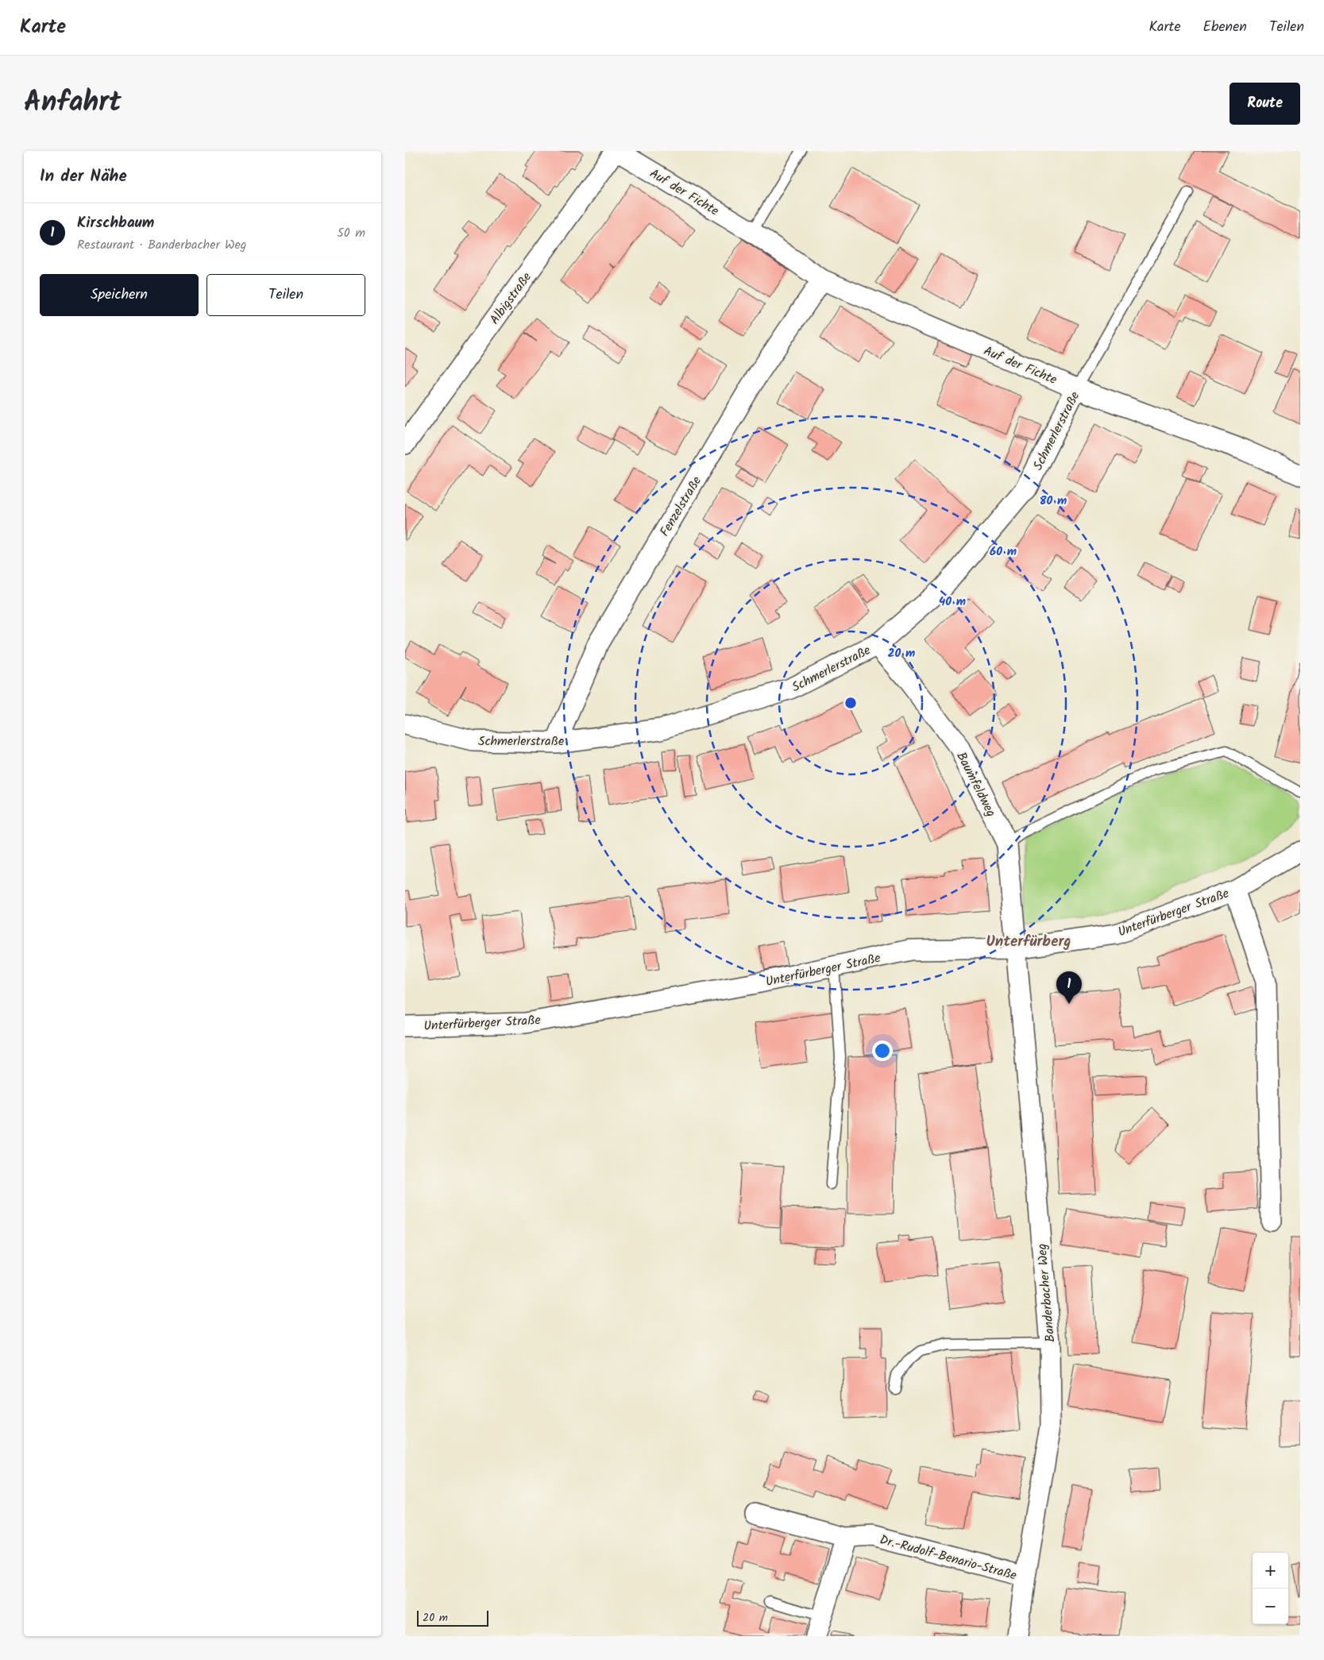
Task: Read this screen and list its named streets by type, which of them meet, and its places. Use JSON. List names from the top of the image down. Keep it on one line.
{"streets":{"street":["Auf der Fichte","Albigstraße","Schmerlerstraße","Fenzelstraße","Baumfeldweg","Unterfürberger Straße","Banderbacher Weg","Dr.-Rudolf-Benario-Straße"]},"crossings":[["Auf der Fichte","Albigstraße"],["Auf der Fichte","Schmerlerstraße"],["Auf der Fichte","Fenzelstraße"],["Schmerlerstraße","Fenzelstraße"],["Schmerlerstraße","Baumfeldweg"],["Baumfeldweg","Unterfürberger Straße"],["Baumfeldweg","Banderbacher Weg"],["Unterfürberger Straße","Banderbacher Weg"],["Banderbacher Weg","Dr.-Rudolf-Benario-Straße"]],"districts":["Unterfürberg"],"scale_bar":"20 m","page":{"header":"Karte","nav":["Karte","Ebenen","Teilen"],"title":"Anfahrt","buttons":["Route",["Speichern","Teilen"]],"heading":"In der Nähe","list":[{"mark":"1","name":"Kirschbaum","note":"Restaurant · Banderbacher Weg","value":"50 m"}],"pins":"1","map_buttons":["+","−"],"scale":"20 m"},"rings":["80 m","60 m","40 m","20 m"]}
